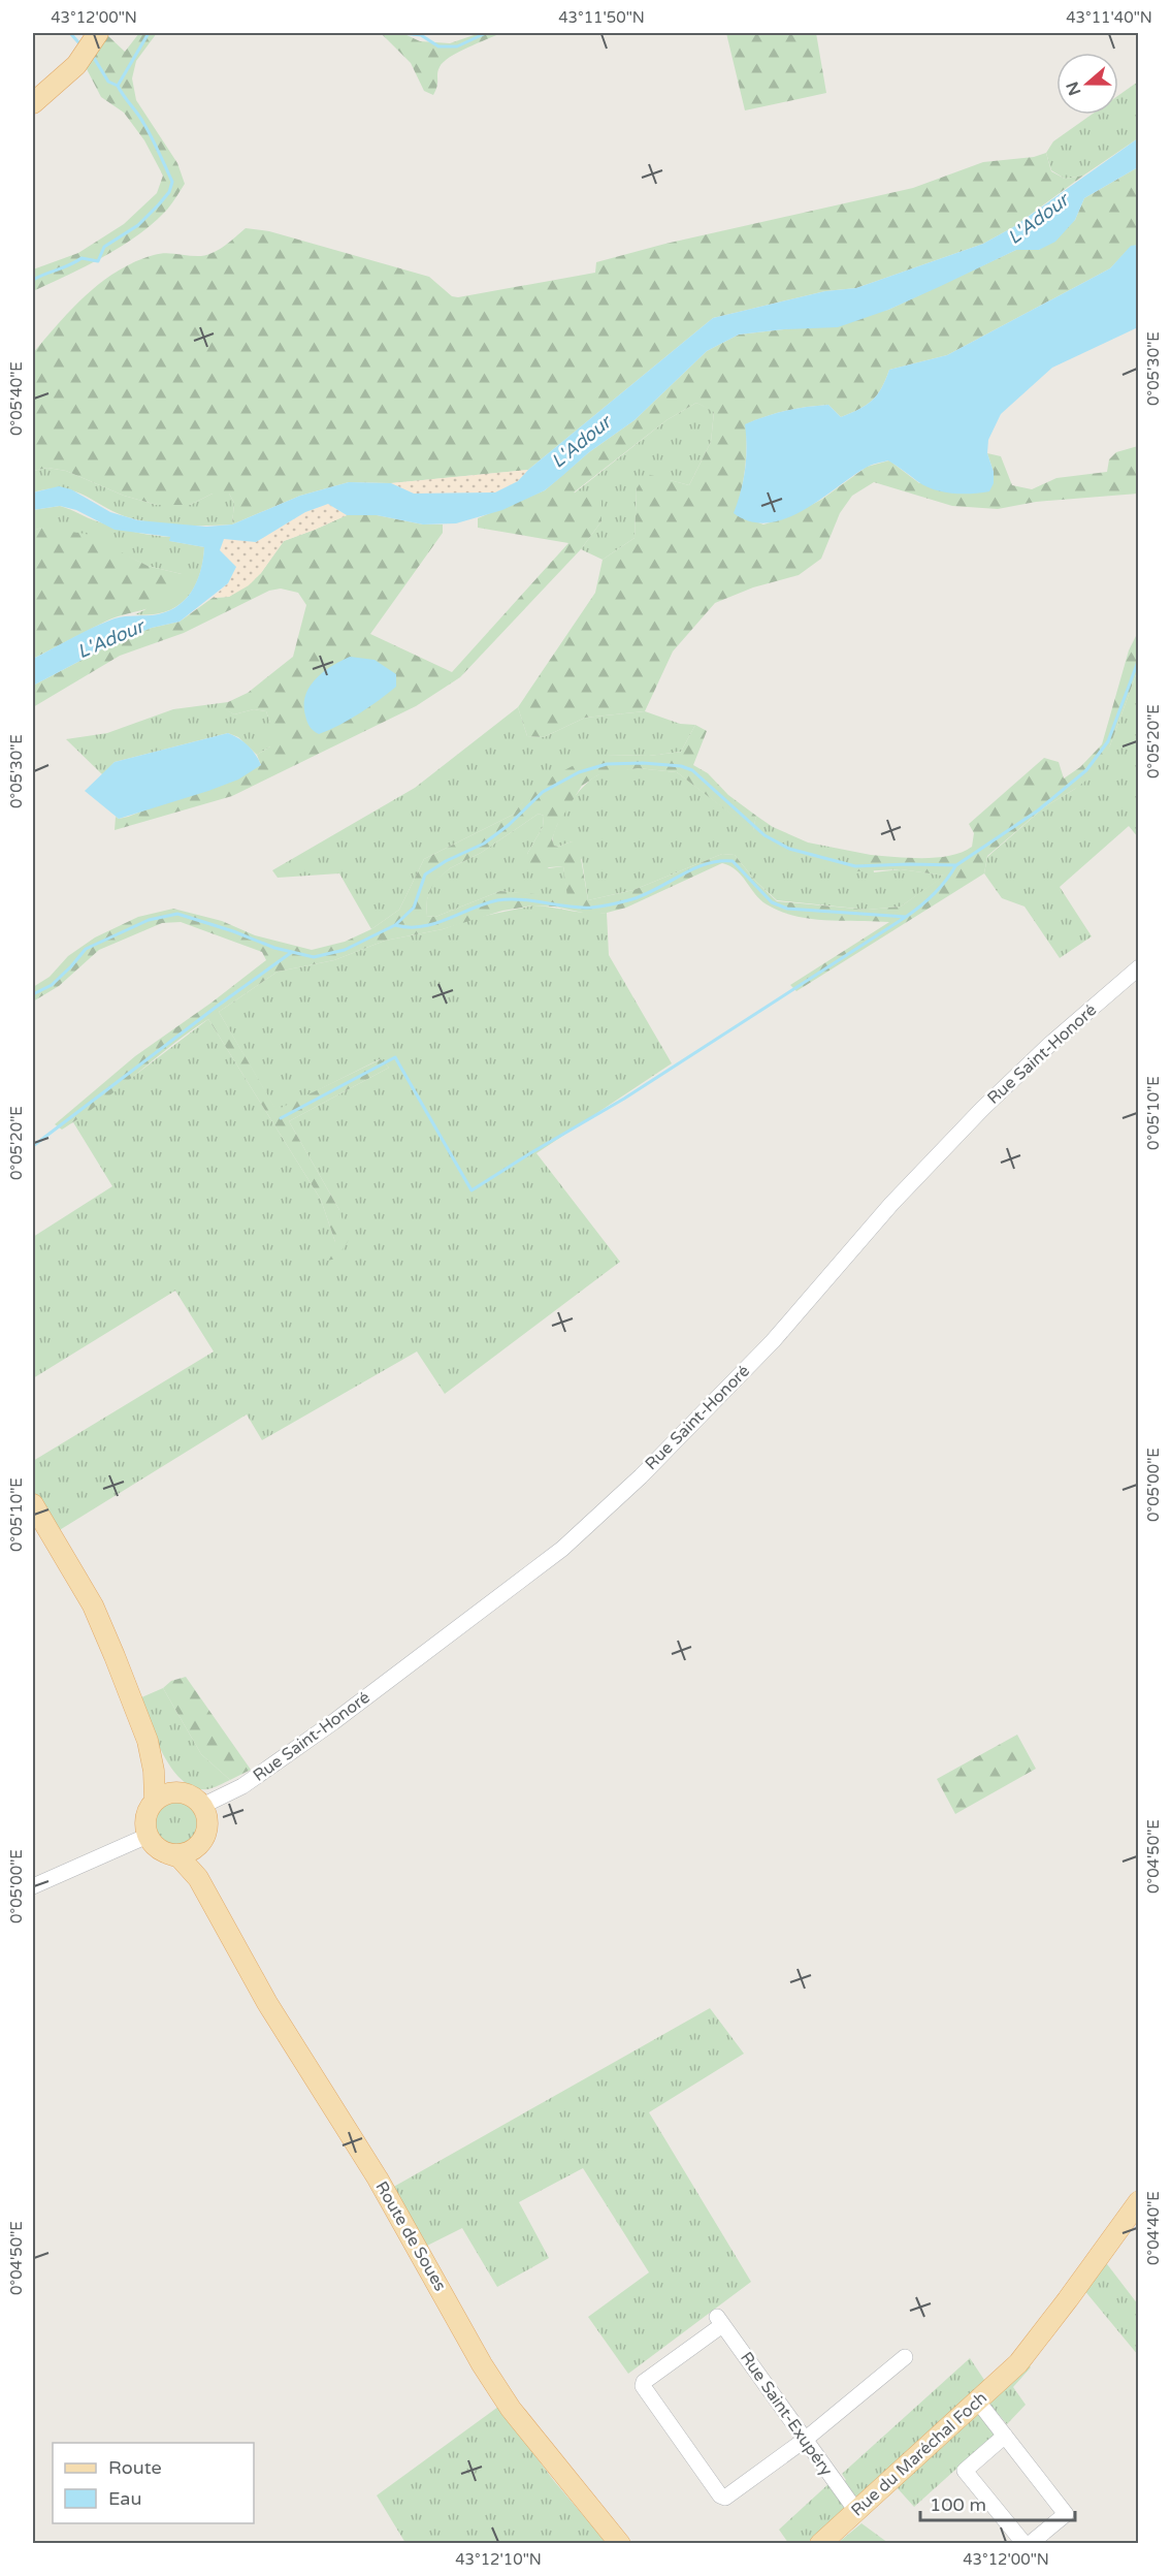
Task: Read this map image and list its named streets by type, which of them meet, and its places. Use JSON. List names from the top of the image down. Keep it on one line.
{"streets":{"main road":["Route de Soues","Rue du Maréchal Foch"],"street":["Rue Saint-Honoré","Rue Saint-Exupéry"]},"crossings":[["Rue Saint-Honoré","Route de Soues"],["Rue Saint-Exupéry","Rue du Maréchal Foch"]],"water":["L'Adour"],"legend":["Route","Eau"],"scale_bar":"100 m","north":"left","coordinates":["43°12'00\"N","43°11'50\"N","43°11'40\"N","0°05'30\"E","0°05'40\"E","0°05'20\"E","0°05'10\"E","0°05'00\"E","0°04'50\"E","0°04'40\"E","43°12'10\"N"]}
